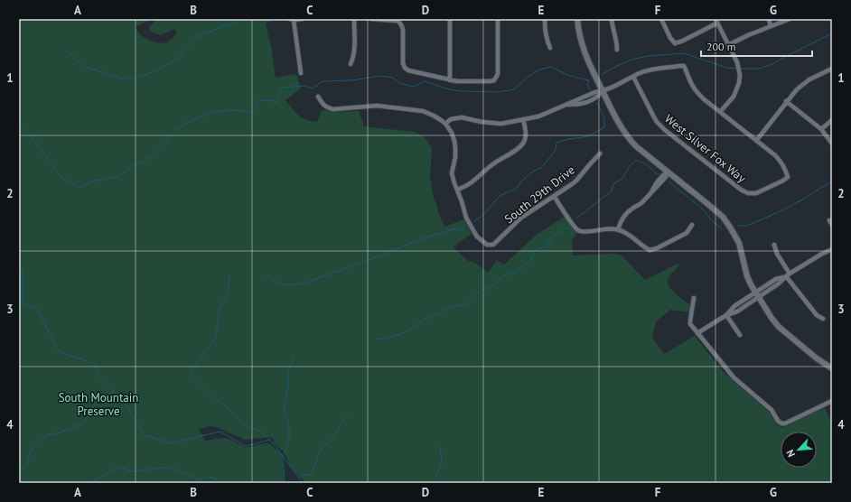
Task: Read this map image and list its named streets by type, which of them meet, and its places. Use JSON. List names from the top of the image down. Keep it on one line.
{"streets":{"street":["West Silver Fox Way","South 29th Drive"]},"parks":["South Mountain Preserve"],"scale_bar":"200 m","north":"bottom left","grid":{"columns":["A","B","C","D","E","F","G"],"rows":["1","2","3","4"]}}
